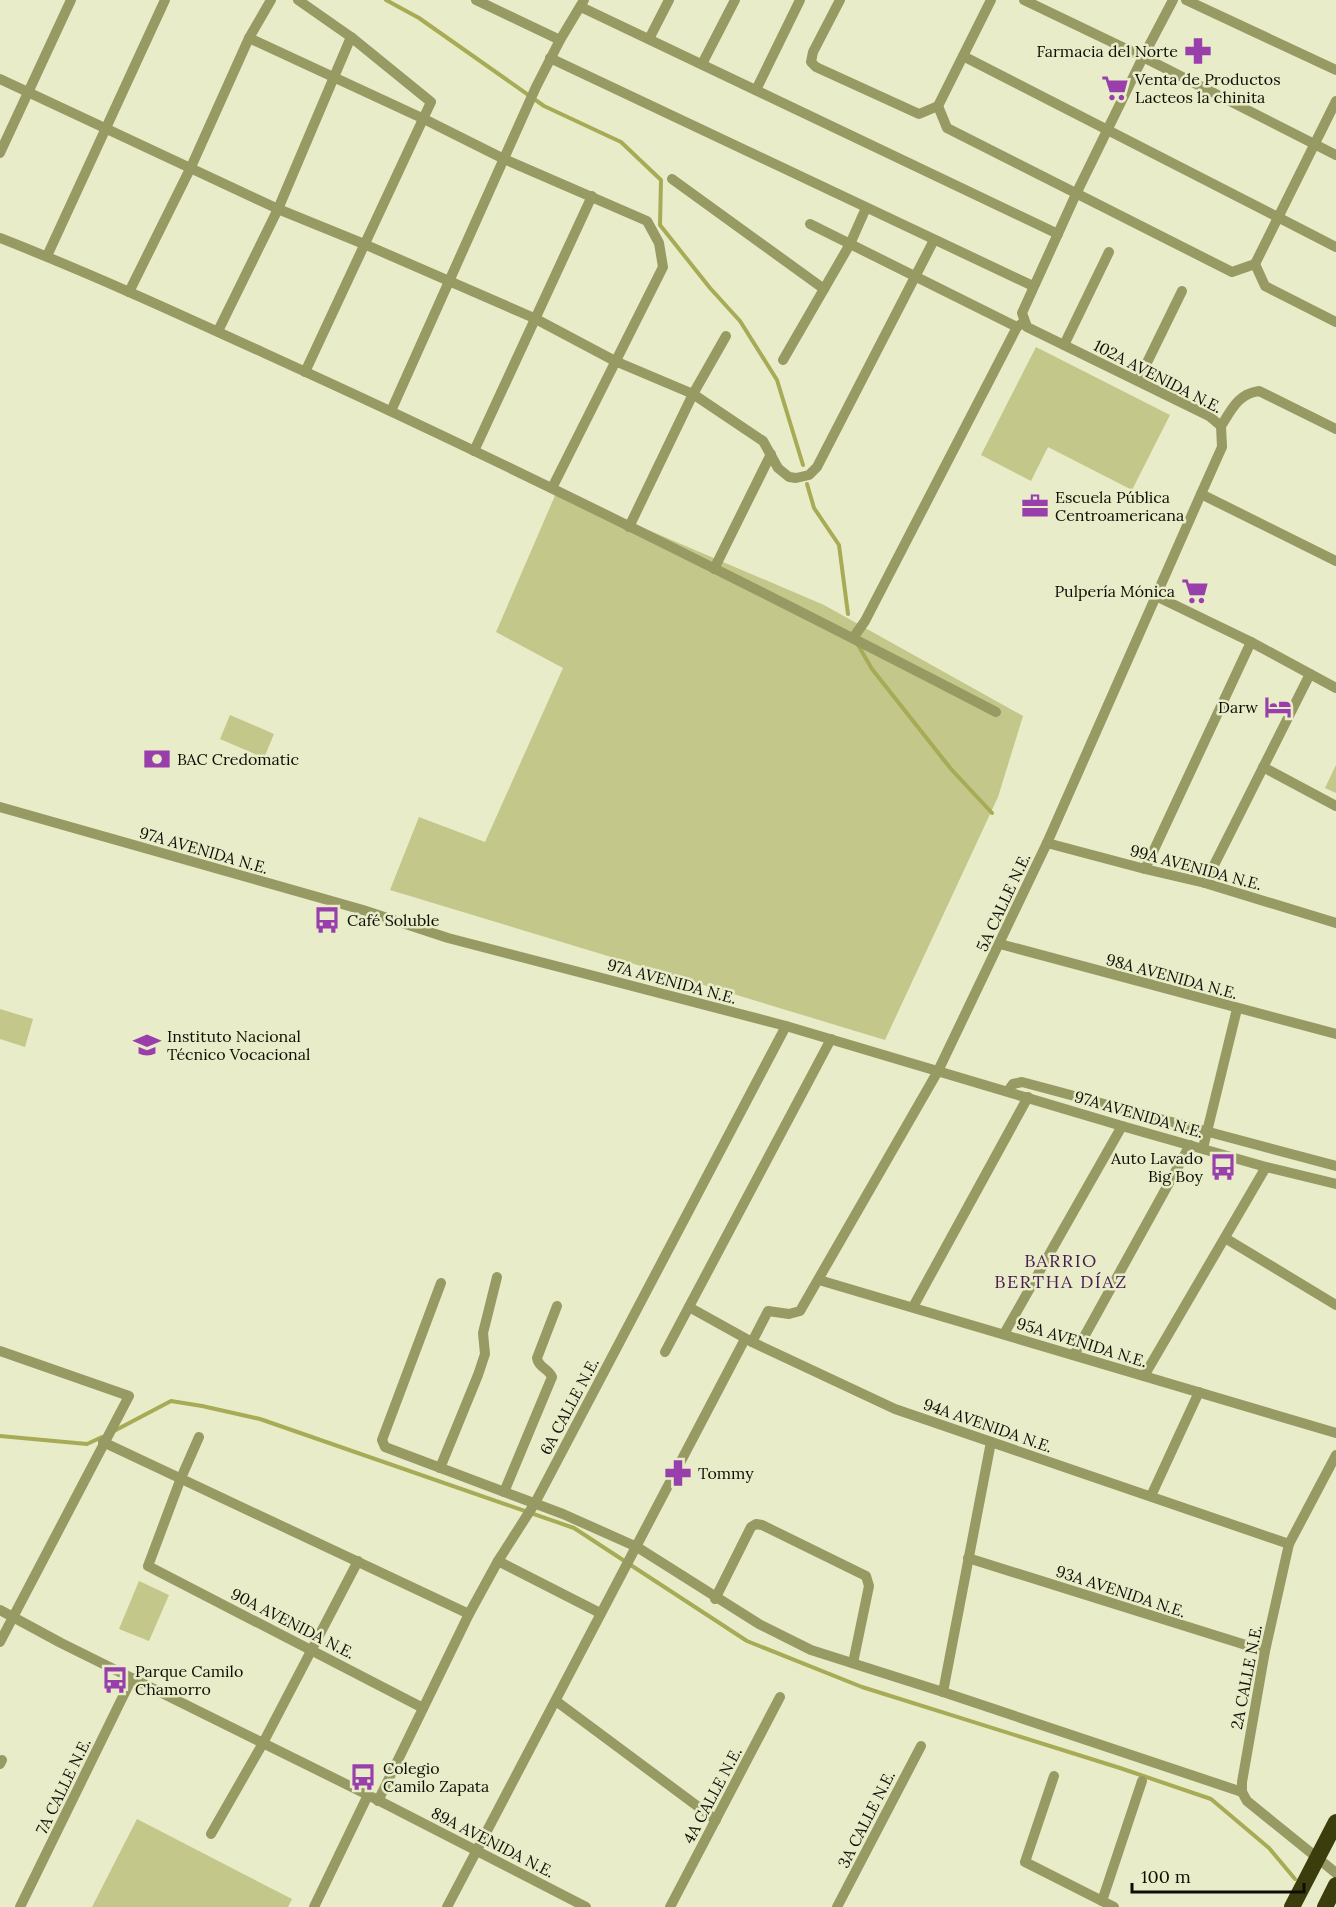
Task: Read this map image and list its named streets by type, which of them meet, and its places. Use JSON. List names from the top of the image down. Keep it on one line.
{"streets":{"street":["102A AVENIDA N.E.","97A AVENIDA N.E.","99A AVENIDA N.E.","5A CALLE N.E.","98A AVENIDA N.E.","95A AVENIDA N.E.","6A CALLE N.E.","94A AVENIDA N.E.","93A AVENIDA N.E.","90A AVENIDA N.E.","2A CALLE N.E.","7A CALLE N.E.","4A CALLE N.E.","3A CALLE N.E.","89A AVENIDA N.E."]},"crossings":[["102A AVENIDA N.E.","5A CALLE N.E."],["97A AVENIDA N.E.","5A CALLE N.E."],["97A AVENIDA N.E.","6A CALLE N.E."],["99A AVENIDA N.E.","5A CALLE N.E."],["5A CALLE N.E.","98A AVENIDA N.E."],["5A CALLE N.E.","95A AVENIDA N.E."],["5A CALLE N.E.","94A AVENIDA N.E."],["6A CALLE N.E.","90A AVENIDA N.E."],["6A CALLE N.E.","89A AVENIDA N.E."],["94A AVENIDA N.E.","2A CALLE N.E."],["93A AVENIDA N.E.","2A CALLE N.E."],["7A CALLE N.E.","89A AVENIDA N.E."]],"districts":["BARRIO BERTHA DÍAZ"],"places":{"pharmacy":["Farmacia del Norte","Tommy"],"supermarket":["Venta de Productos Lacteos la chinita","Pulpería Mónica"],"office":["Escuela Pública Centroamericana"],"hotel":["Darw"],"bank":["BAC Credomatic"],"bus stop":["Café Soluble","Auto Lavado Big Boy","Parque Camilo Chamorro","Colegio Camilo Zapata"],"school or university":["Instituto Nacional Técnico Vocacional"]},"scale_bar":"100 m"}
